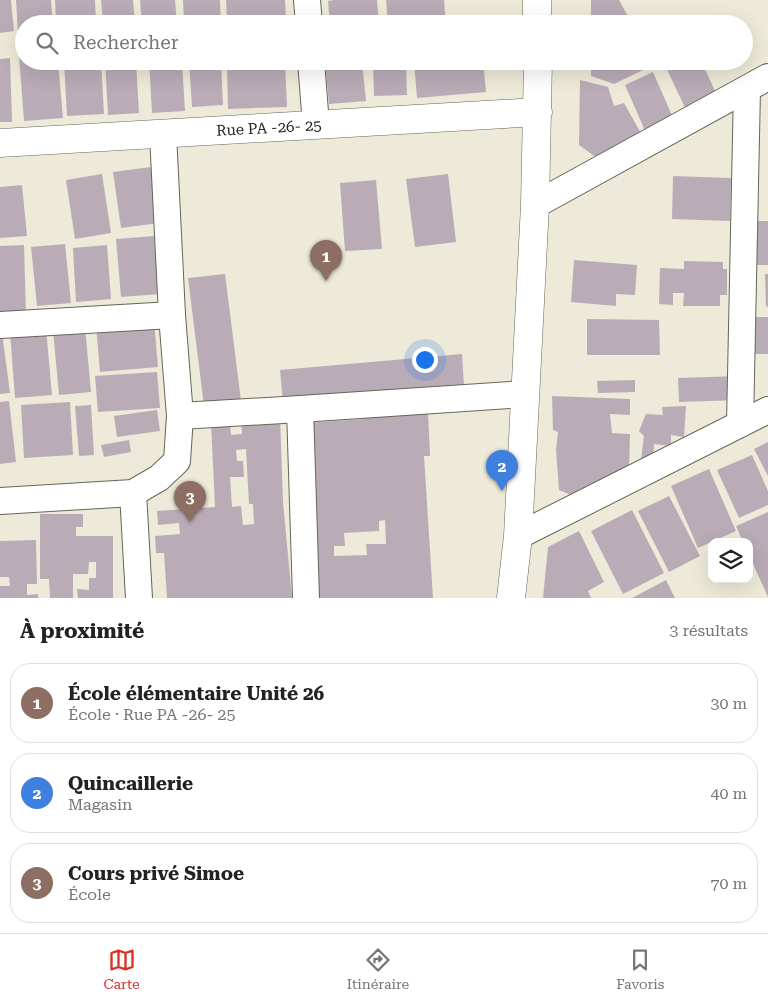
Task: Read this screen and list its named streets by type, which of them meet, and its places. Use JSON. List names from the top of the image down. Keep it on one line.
{"streets":{"street":["Rue PA -26- 25"]},"page":{"search":"Rechercher","pins":["1","2","3"],"heading":["À proximité","3 résultats"],"list":[{"mark":"1","name":"École élémentaire Unité 26","note":"École · Rue PA -26- 25","value":"30 m"},{"mark":"2","name":"Quincaillerie","note":"Magasin","value":"40 m"},{"mark":"3","name":"Cours privé Simoe","note":"École","value":"70 m"}],"nav":["Carte","Itinéraire","Favoris"]}}
